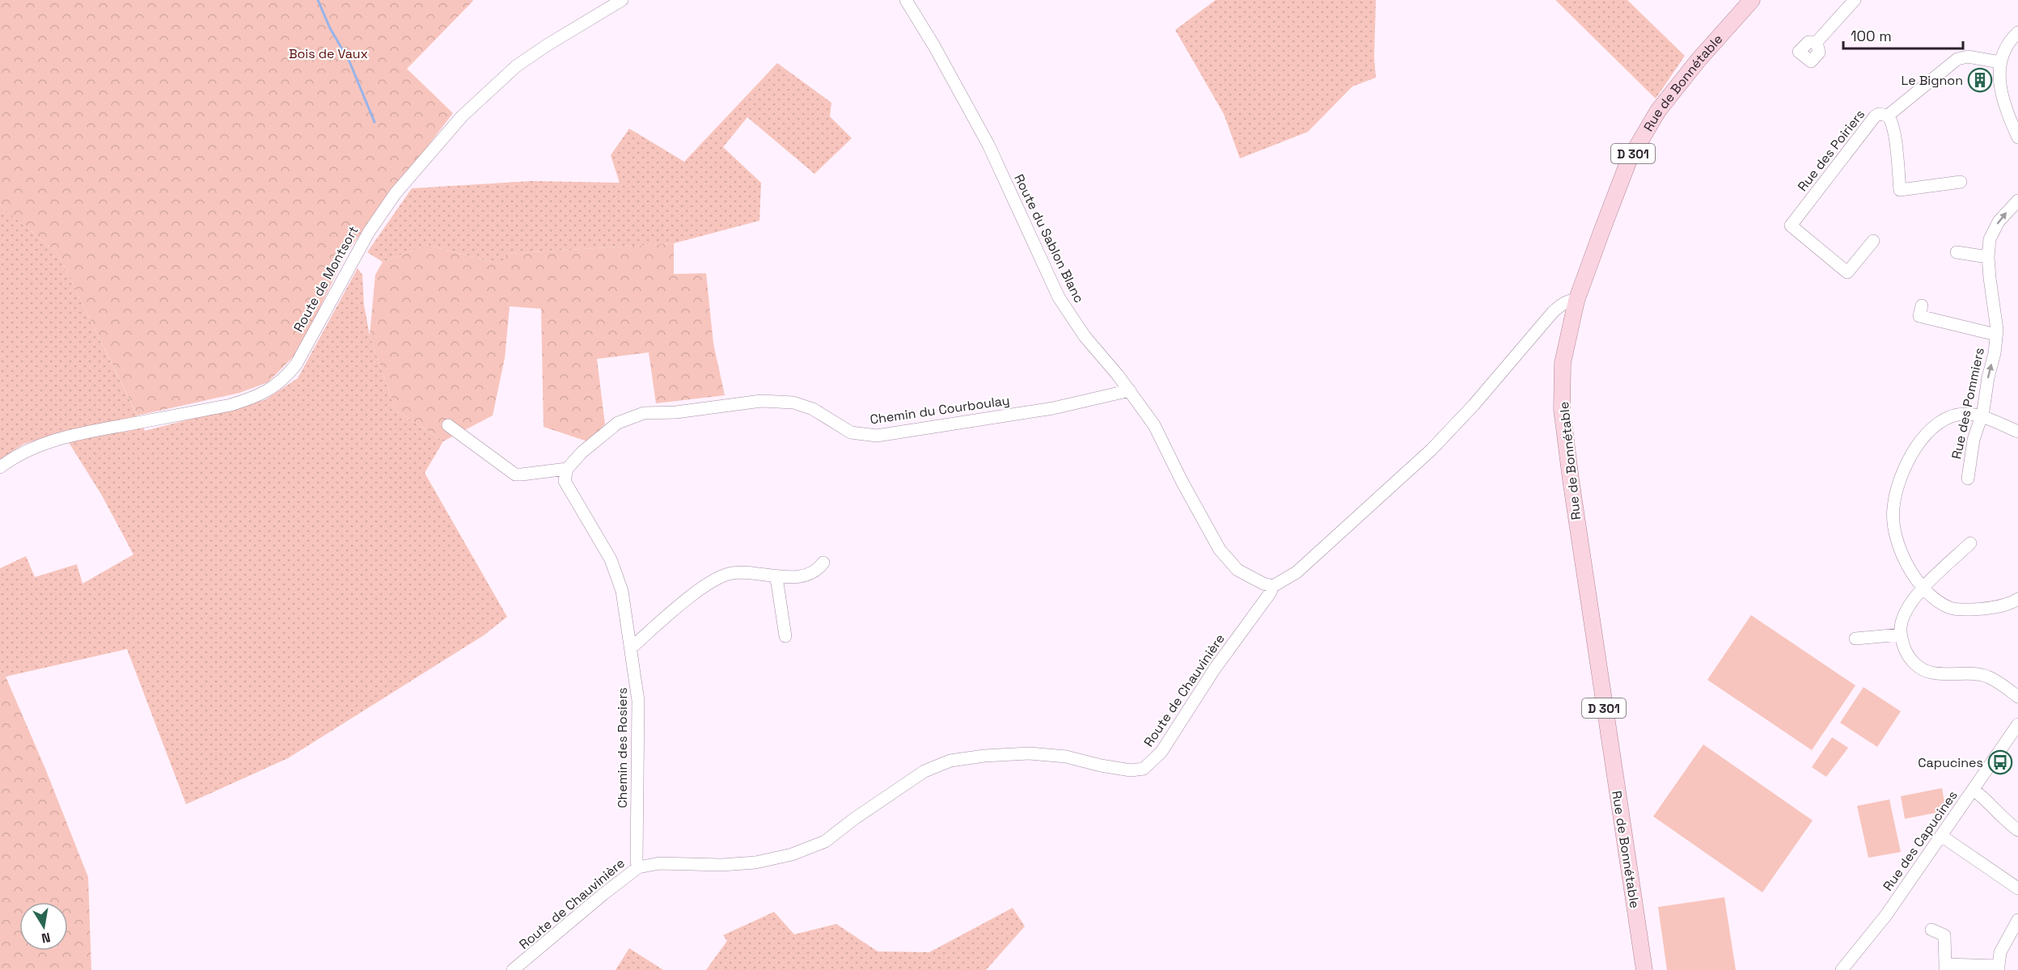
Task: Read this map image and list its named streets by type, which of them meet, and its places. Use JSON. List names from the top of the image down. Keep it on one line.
{"streets":{"main road":["Rue de Bonnétable","D 301"],"street":["Rue des Poiriers","Route du Sablon Blanc","Route de Montsort","Rue des Pommiers","Chemin du Courboulay","Route de Chauvinière","Chemin des Rosiers","Rue des Capucines"]},"crossings":[["Rue de Bonnétable","Route de Chauvinière"],["Route du Sablon Blanc","Chemin du Courboulay"],["Route du Sablon Blanc","Route de Chauvinière"],["Chemin du Courboulay","Chemin des Rosiers"],["Route de Chauvinière","Chemin des Rosiers"]],"one_way":["Rue des Pommiers"],"parks":["Bois de Vaux"],"places":{"building":["Le Bignon"],"bus stop":["Capucines"]},"scale_bar":"100 m","north":"bottom"}
